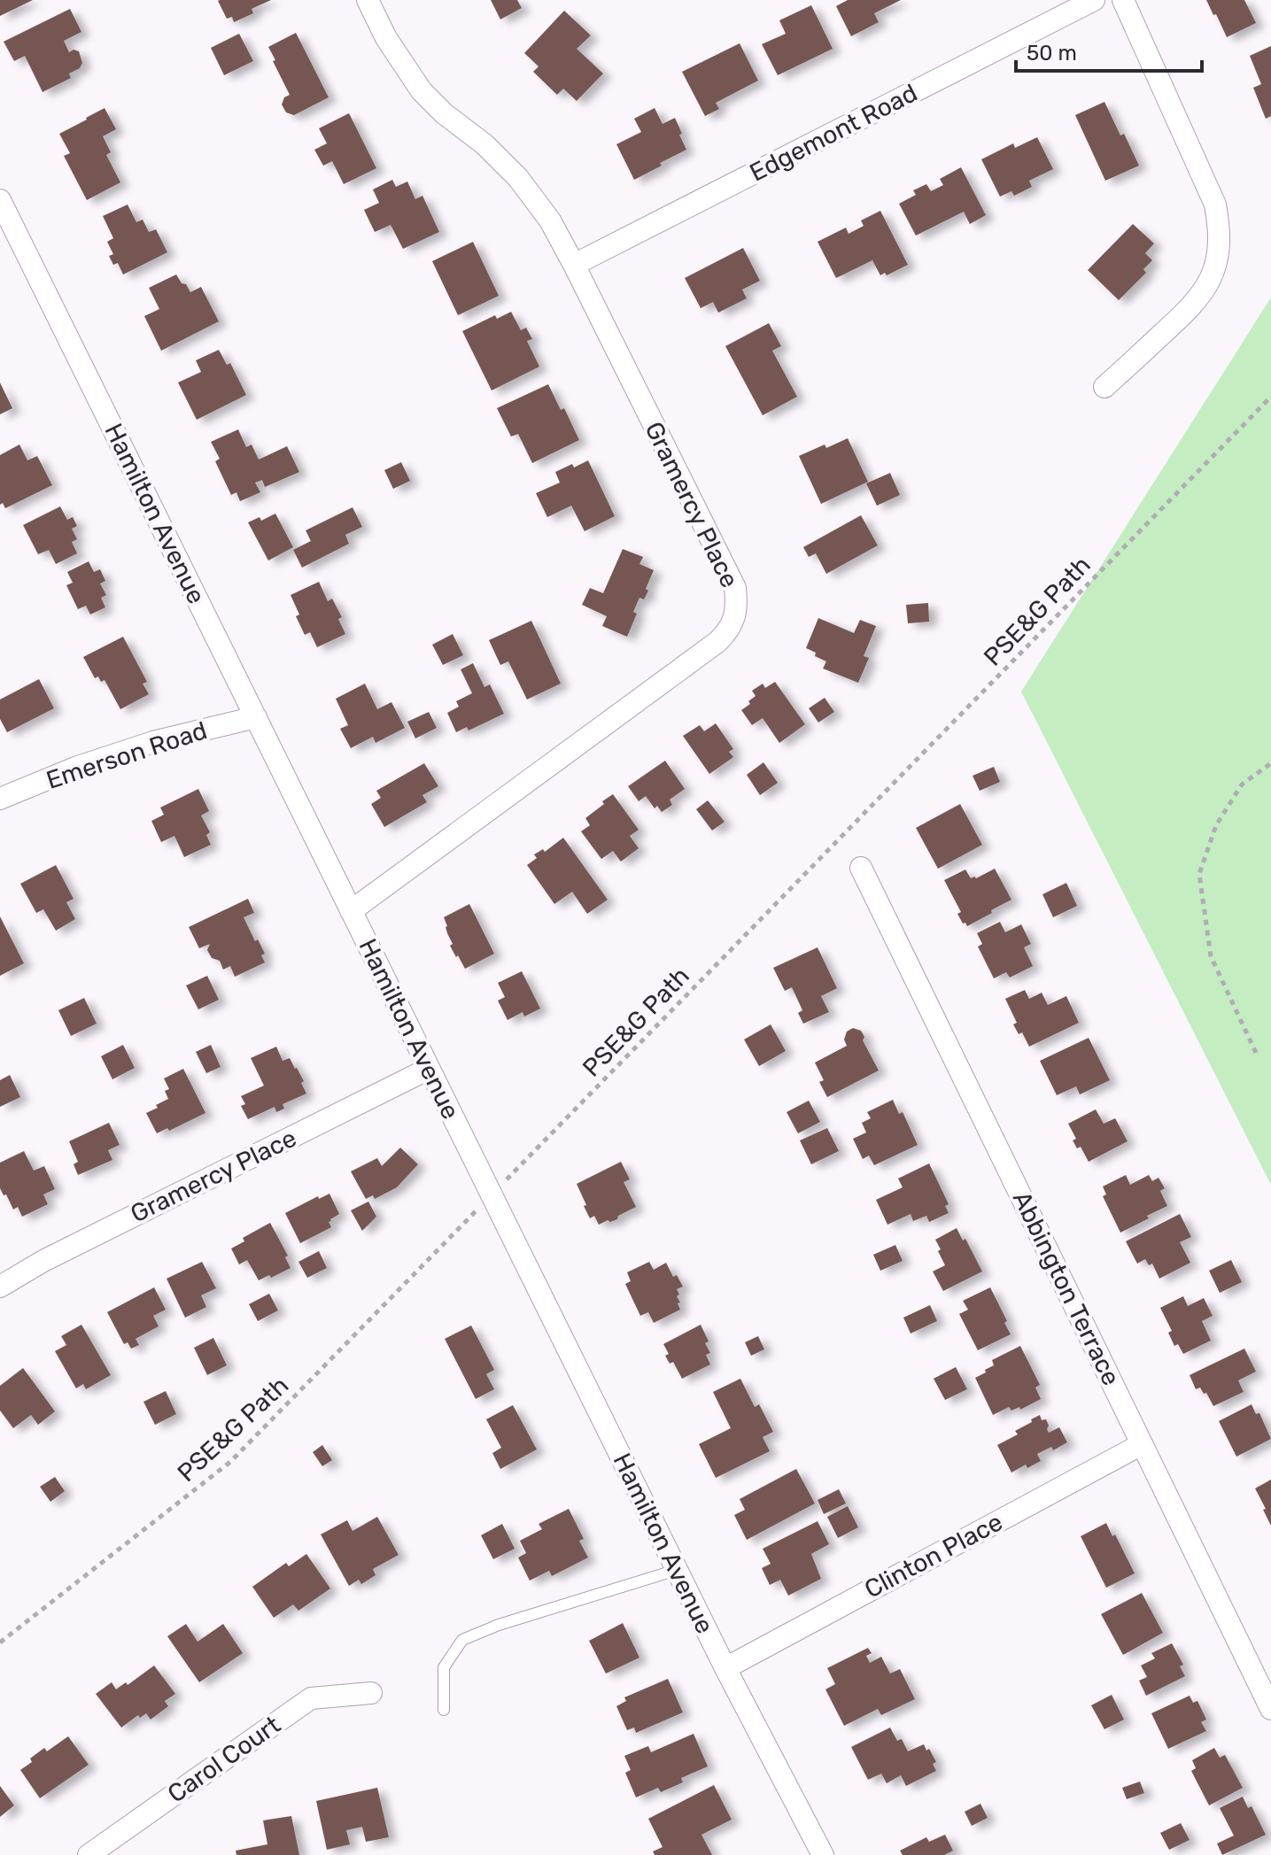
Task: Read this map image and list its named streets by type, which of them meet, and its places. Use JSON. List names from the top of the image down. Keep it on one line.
{"streets":{"street":["Edgemont Road","Gramercy Place","Hamilton Avenue","Emerson Road","Abbington Terrace","Clinton Place","Carol Court"],"path":["PSE&G Path"]},"crossings":[["Edgemont Road","Gramercy Place"],["Gramercy Place","Hamilton Avenue"],["Hamilton Avenue","PSE&G Path"],["Hamilton Avenue","Emerson Road"],["Hamilton Avenue","Clinton Place"],["Abbington Terrace","Clinton Place"]],"scale_bar":"50 m"}
